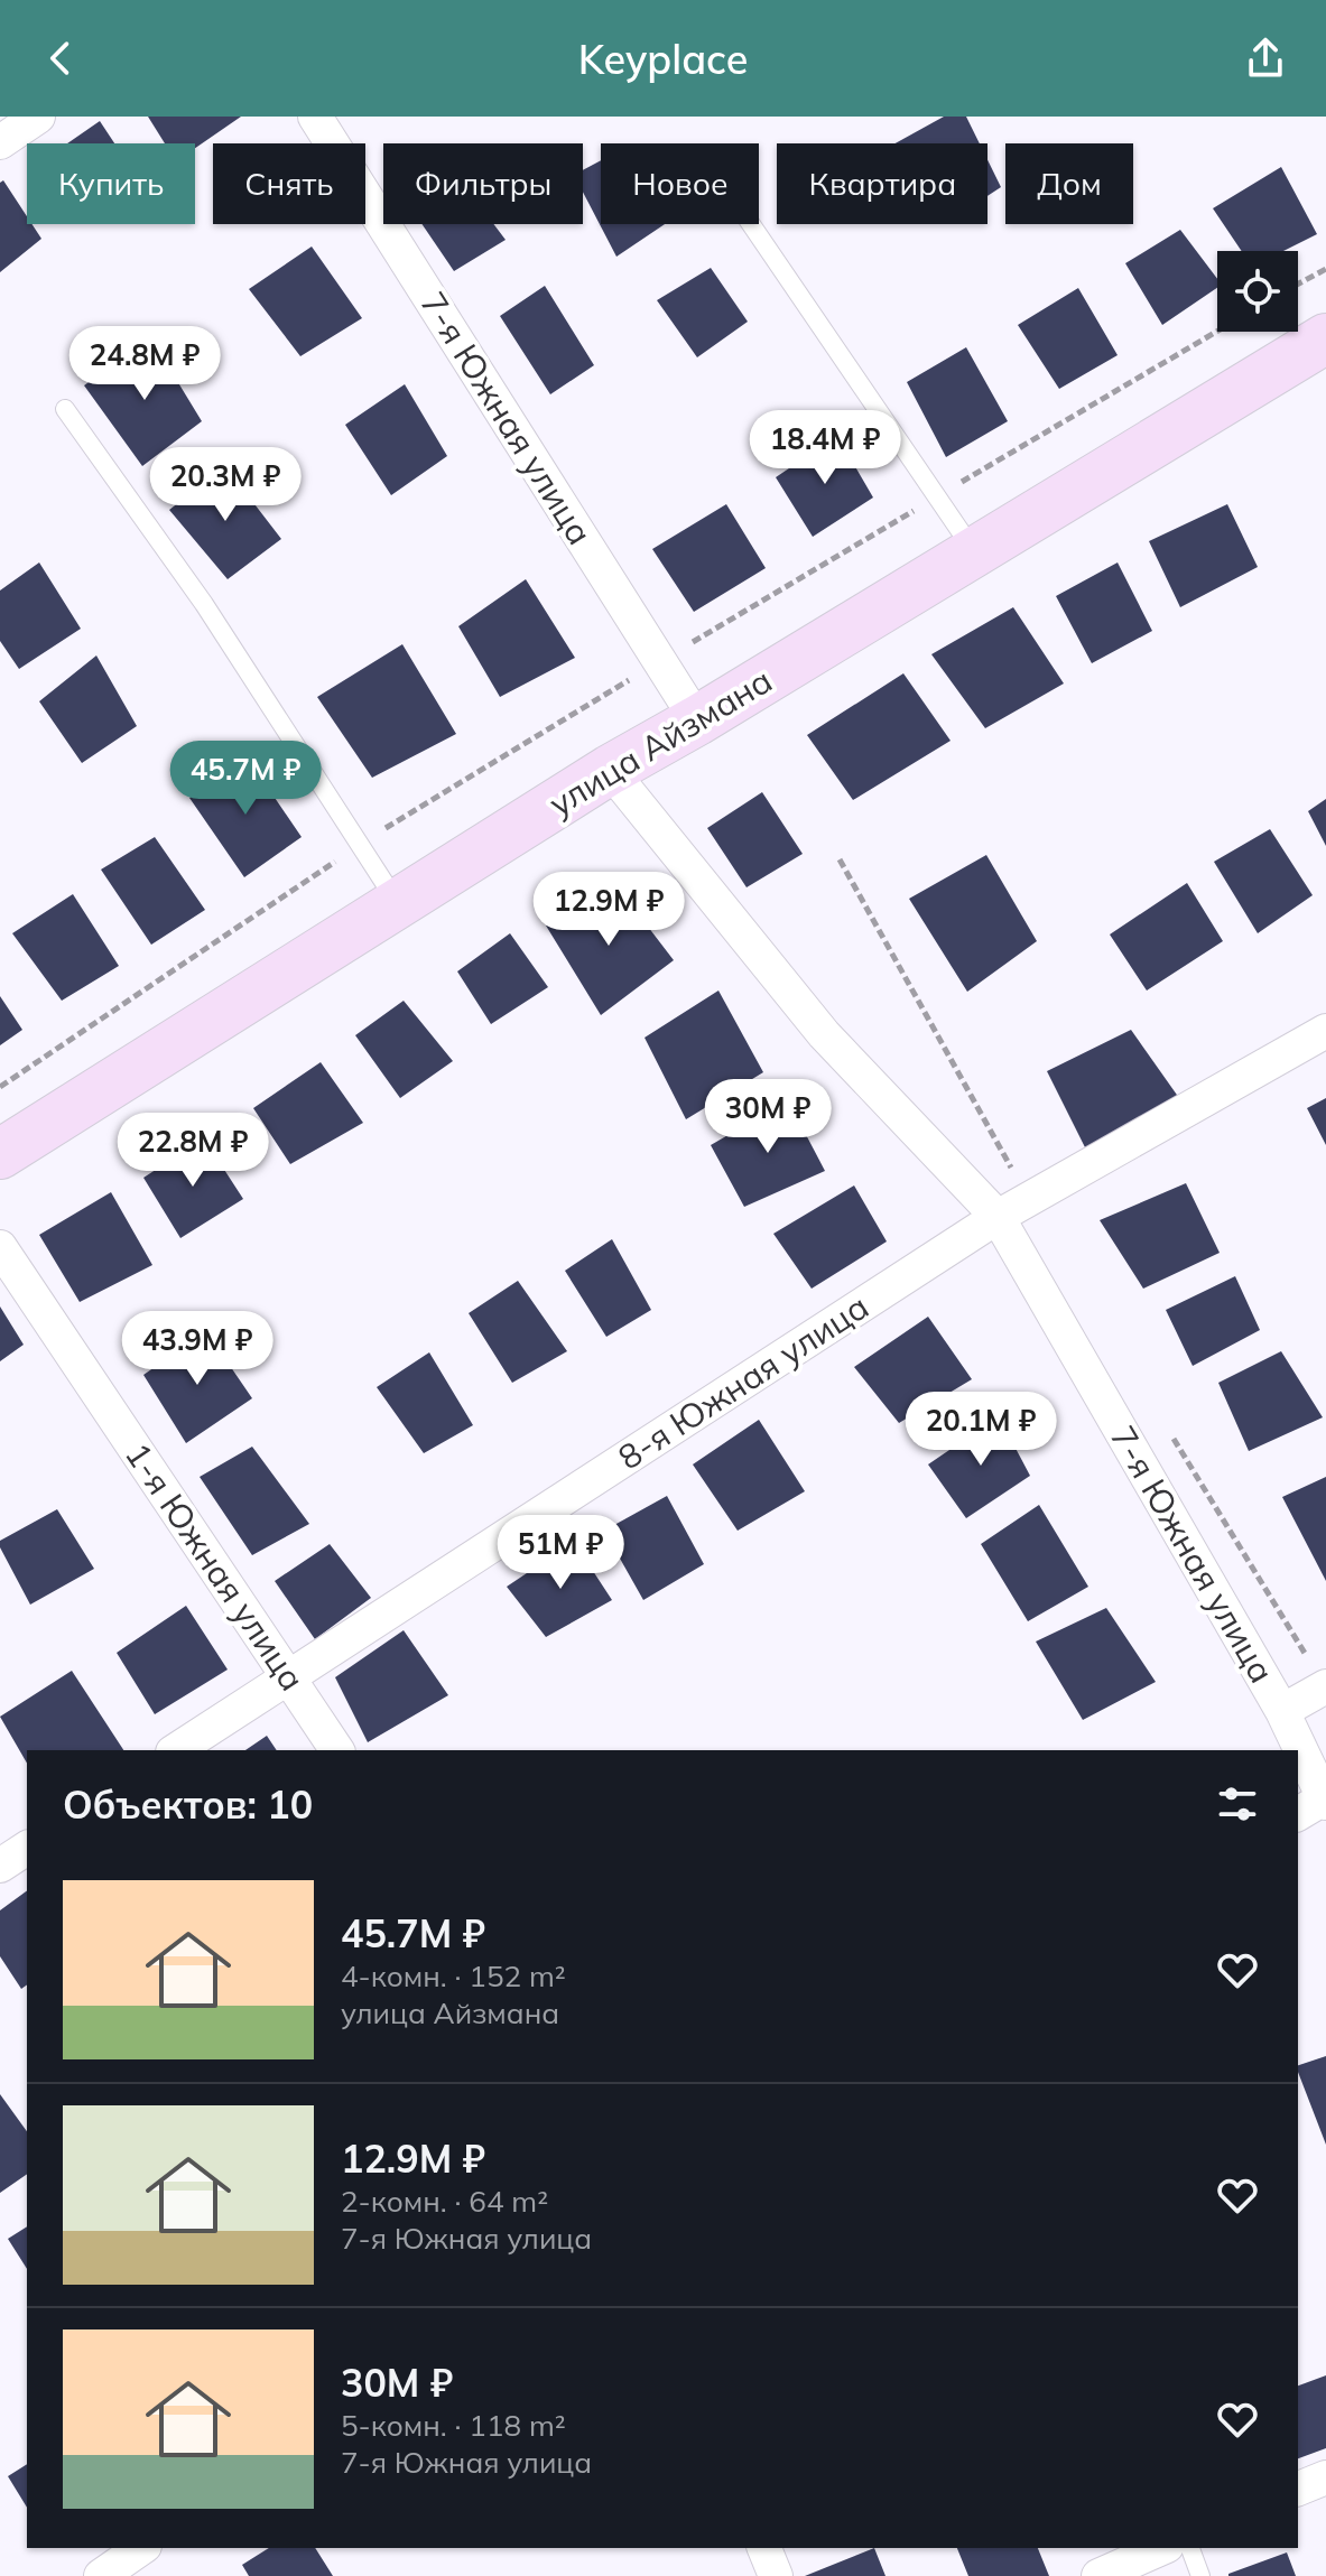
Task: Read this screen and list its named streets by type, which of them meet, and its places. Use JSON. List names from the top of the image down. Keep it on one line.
{"streets":{"street":["7-я Южная улица","улица Айзмана","8-я Южная улица","1-я Южная улица"]},"crossings":[["7-я Южная улица","улица Айзмана"],["7-я Южная улица","8-я Южная улица"],["8-я Южная улица","1-я Южная улица"]],"page":{"header":"Keyplace","chip":["Купить","Снять","Фильтры","Новое","Квартира","Дом"],"price":["24.8M ₽","18.4M ₽","20.3M ₽","45.7M ₽","12.9M ₽","30M ₽","22.8M ₽","43.9M ₽","20.1M ₽","51M ₽"],"heading":"Объектов: 10","list":[{"name":"45.7M ₽","note":"4-комн. · 152 m² · улица Айзмана"},{"name":"12.9M ₽","note":"2-комн. · 64 m² · 7-я Южная улица"},{"name":"30M ₽","note":"5-комн. · 118 m² · 7-я Южная улица"}]}}
